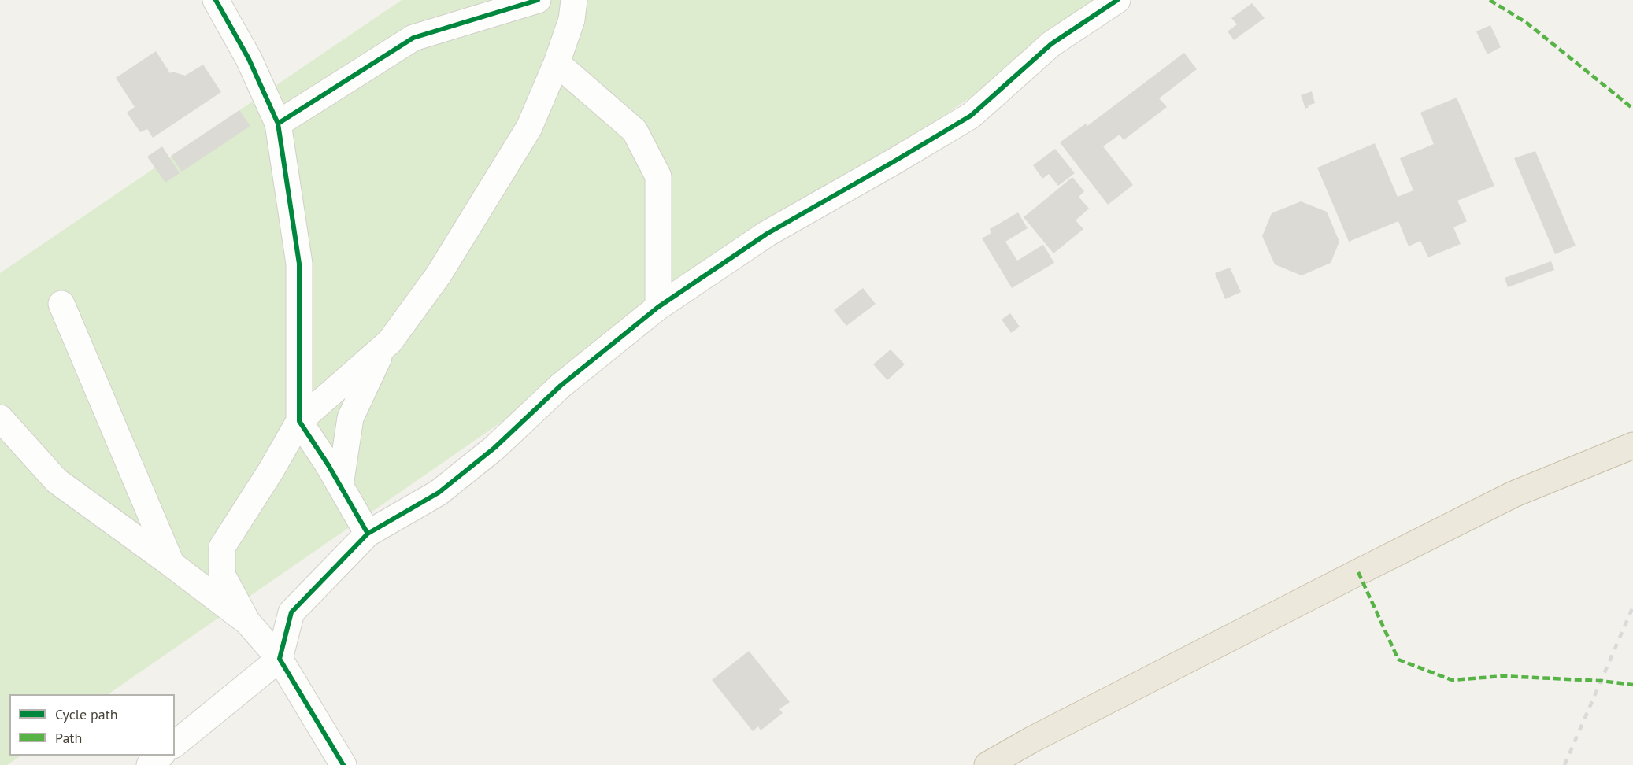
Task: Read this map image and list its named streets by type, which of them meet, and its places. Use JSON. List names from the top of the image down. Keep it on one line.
{"legend":["Cycle path","Path"]}
